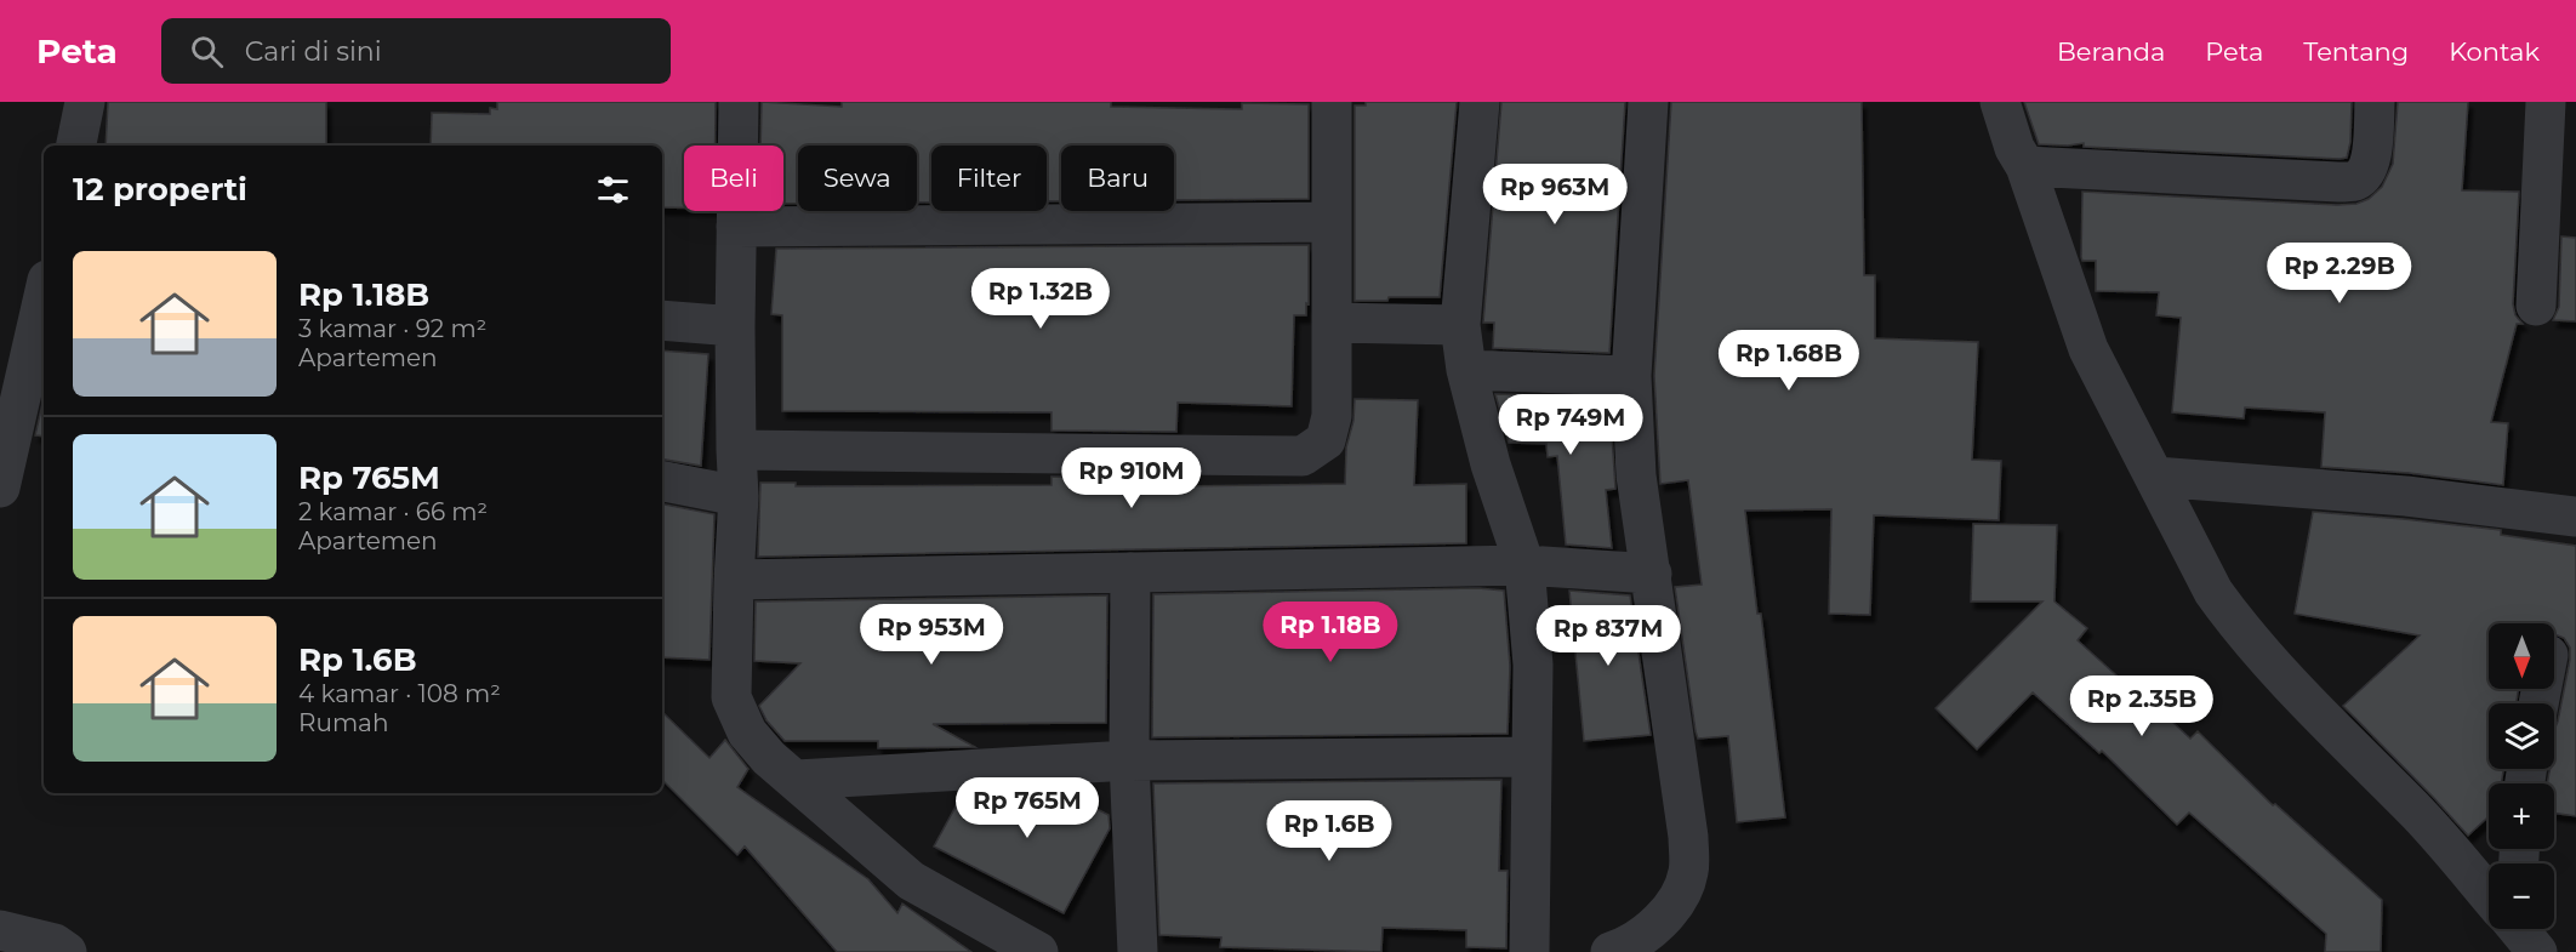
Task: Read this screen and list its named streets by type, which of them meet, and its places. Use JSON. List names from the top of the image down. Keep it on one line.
{"north":"bottom","page":{"header":"Peta","search":"Cari di sini","nav":["Beranda","Peta","Tentang","Kontak"],"chip":["Beli","Sewa","Filter","Baru"],"heading":"12 properti","price":["Rp 963M","Rp 2.29B","Rp 1.32B","Rp 1.68B","Rp 749M","Rp 910M","Rp 1.18B","Rp 953M","Rp 837M","Rp 2.35B","Rp 765M","Rp 1.6B"],"list":[{"name":"Rp 1.18B","note":"3 kamar · 92 m² · Apartemen"},{"name":"Rp 765M","note":"2 kamar · 66 m² · Apartemen"},{"name":"Rp 1.6B","note":"4 kamar · 108 m² · Rumah"}],"map_buttons":["+","−"]}}
